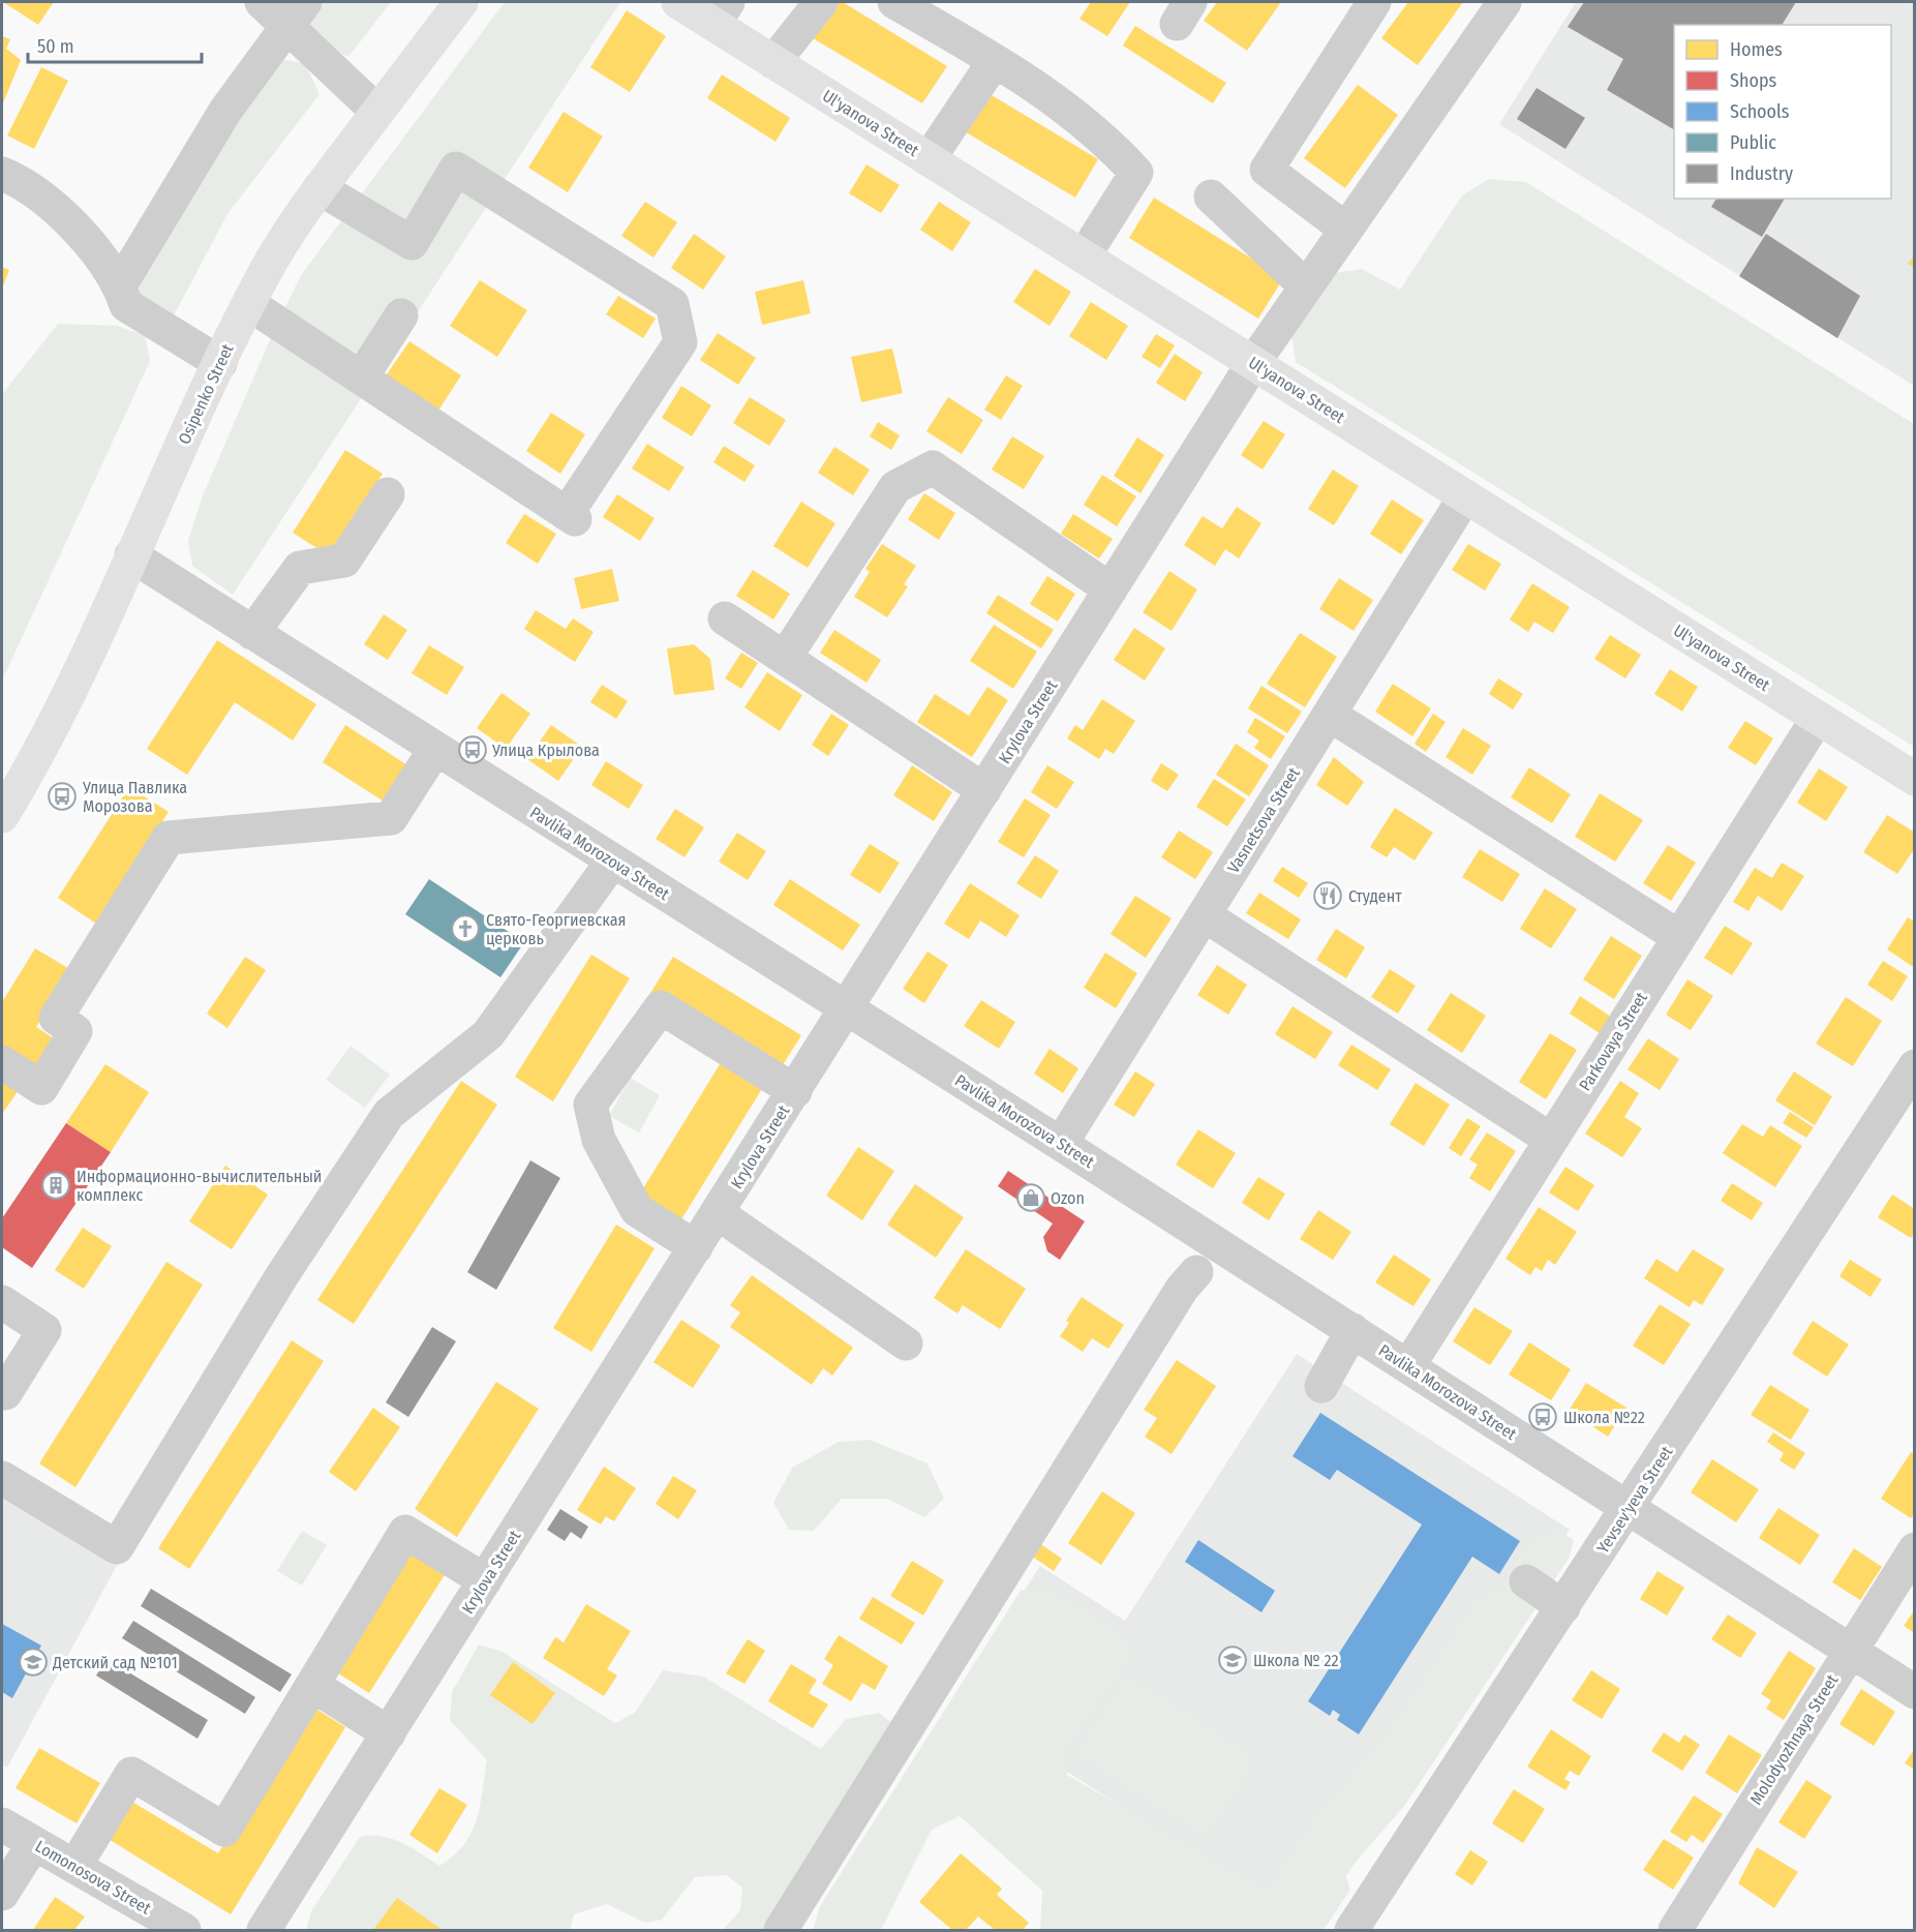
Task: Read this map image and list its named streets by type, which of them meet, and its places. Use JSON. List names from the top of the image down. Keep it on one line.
{"streets":{"main road":["Ul'yanova Street","Osipenko Street"],"street":["Krylova Street","Vasnetsova Street","Pavlika Morozova Street","Parkovaya Street","Yevsev'yeva Street","Molodyozhnaya Street","Lomonosova Street"]},"crossings":[["Ul'yanova Street","Krylova Street"],["Ul'yanova Street","Vasnetsova Street"],["Ul'yanova Street","Parkovaya Street"],["Osipenko Street","Pavlika Morozova Street"],["Krylova Street","Pavlika Morozova Street"],["Vasnetsova Street","Pavlika Morozova Street"],["Pavlika Morozova Street","Parkovaya Street"],["Pavlika Morozova Street","Yevsev'yeva Street"],["Pavlika Morozova Street","Molodyozhnaya Street"]],"places":{"bus stop":["Улица Крылова","Улица Павлика Морозова","Школа №22"],"restaurant":["Студент"],"church":["Свято-Георгиевская церковь"],"building":["Информационно-вычислительный комплекс"],"shop":["Ozon"],"school or university":["Школа № 22","Детский сад №101"]},"legend":["Homes","Shops","Schools","Public","Industry"],"scale_bar":"50 m"}
